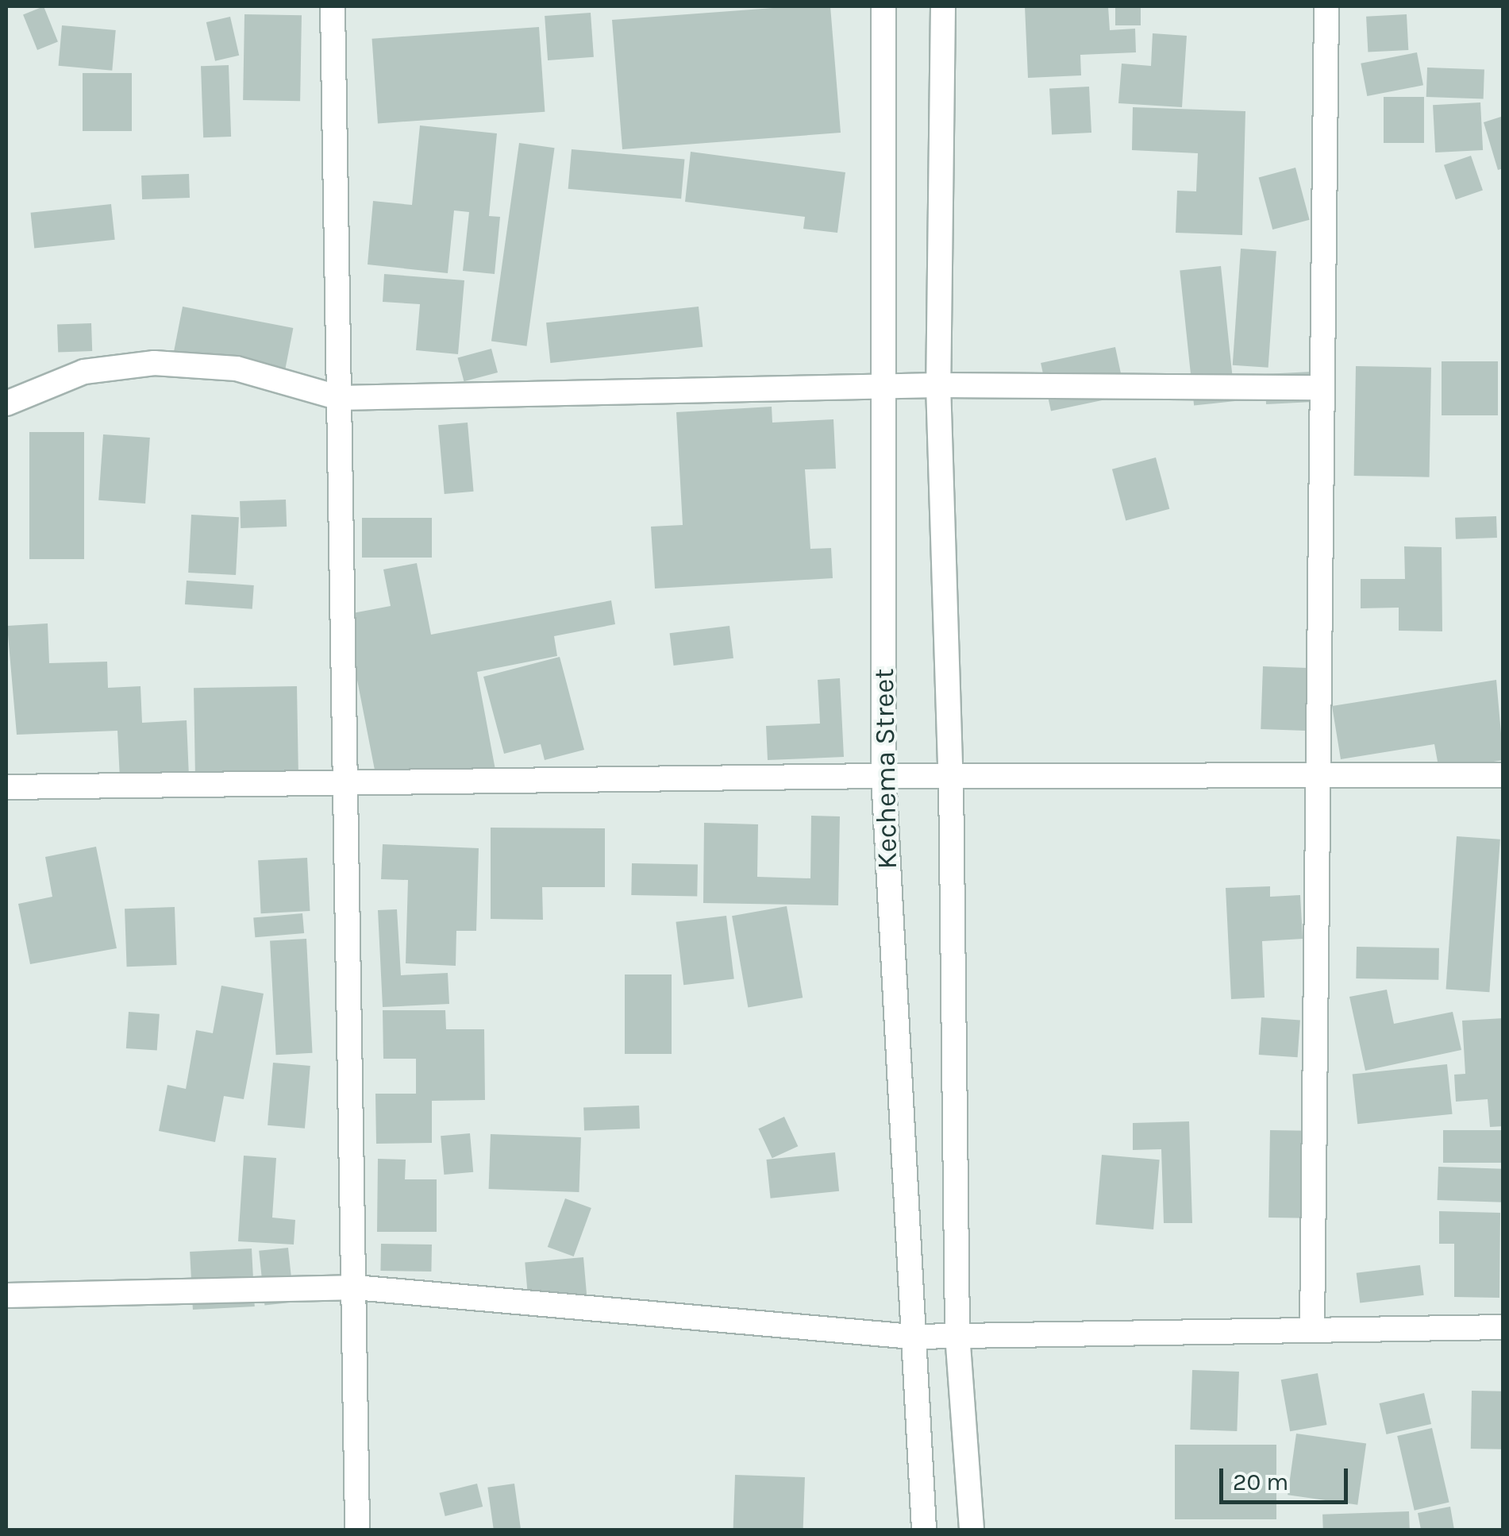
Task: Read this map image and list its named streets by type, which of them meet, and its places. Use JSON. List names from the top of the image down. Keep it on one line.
{"streets":{"street":["Kechema Street"]},"scale_bar":"20 m"}
